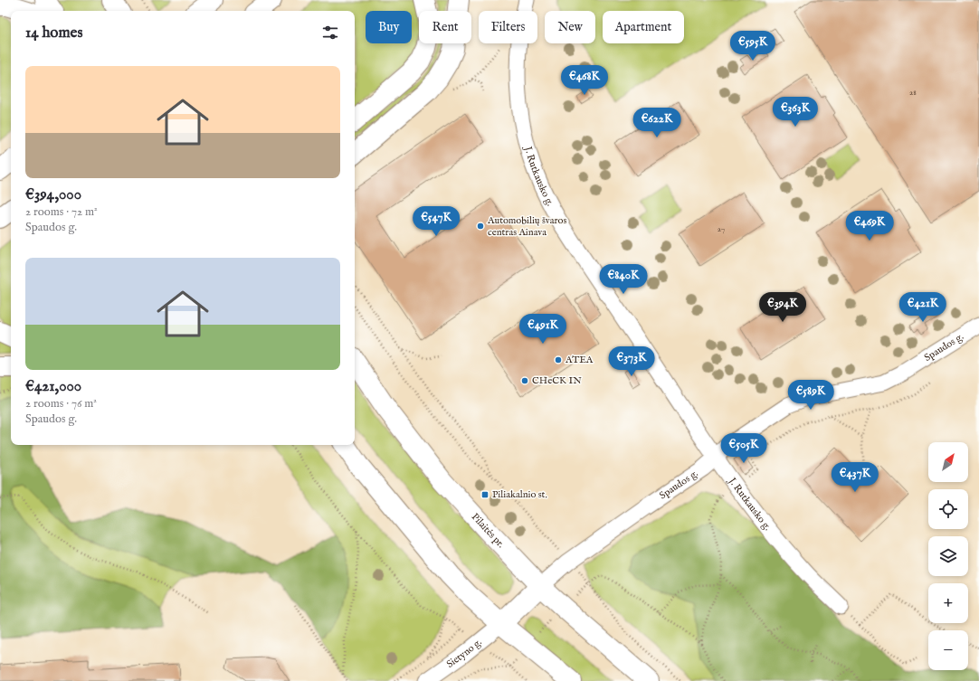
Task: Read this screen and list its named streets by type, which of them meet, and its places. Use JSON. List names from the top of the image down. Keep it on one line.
{"streets":{"main road":["Pilaitės pr."],"street":["J. Rutkausko g.","Spaudos g.","Sietyno g."]},"crossings":[["J. Rutkausko g.","Spaudos g."],["Spaudos g.","Pilaitės pr."]],"places":{"other":["Automobilių švaros centras Ainava","ATEA","CHeCK IN"],"transit":["Piliakalnio st."]},"house_numbers":["28","27"],"north":"top right","page":{"chip":["Buy","Rent","Filters","New","Apartment"],"heading":"14 homes","price":["€595K","€468K","€363K","€622K","€547K","€469K","€840K","€394K","€421K","€491K","€373K","€589K","€505K","€437K"],"list":[{"name":"€394,000","note":"2 rooms · 72 m² · Spaudos g."},{"name":"€421,000","note":"2 rooms · 76 m² · Spaudos g."}],"map_buttons":["+","−"]}}
